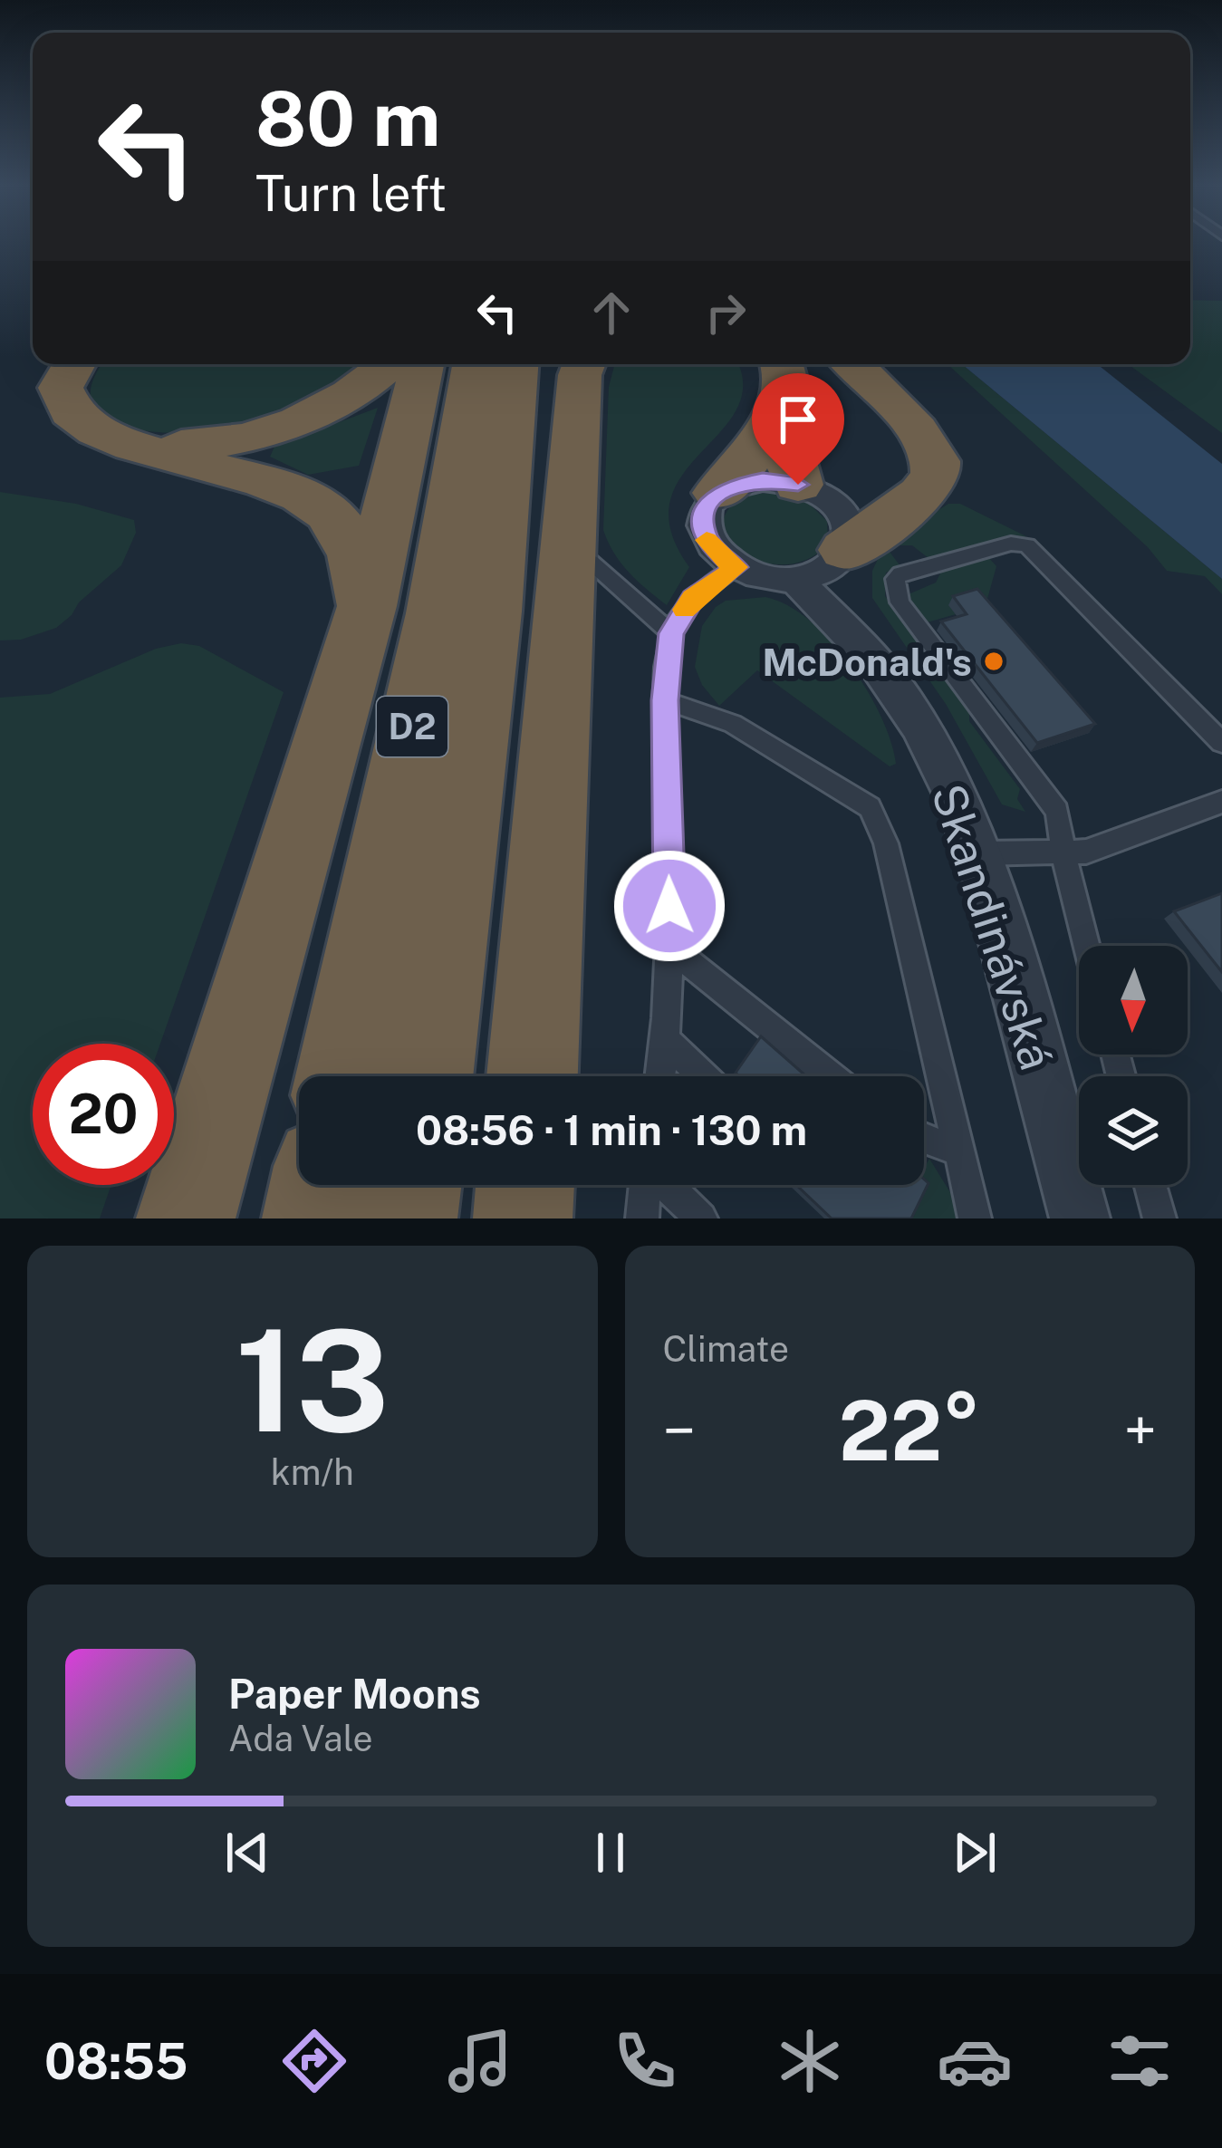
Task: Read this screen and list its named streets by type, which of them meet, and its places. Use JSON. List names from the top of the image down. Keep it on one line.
{"streets":{"highway":["D2"],"street":["Skandinávská"]},"places":["McDonald's"],"north":"bottom","page":{"turn":["80 m","Turn left"],"limit":"20","trip":"08:56 · 1 min · 130 m","tile":[["13","km/h"],"Climate"],"heat":["−","22°","+"],"song":["Paper Moons","Ada Vale"],"tabs":"08:55"}}
